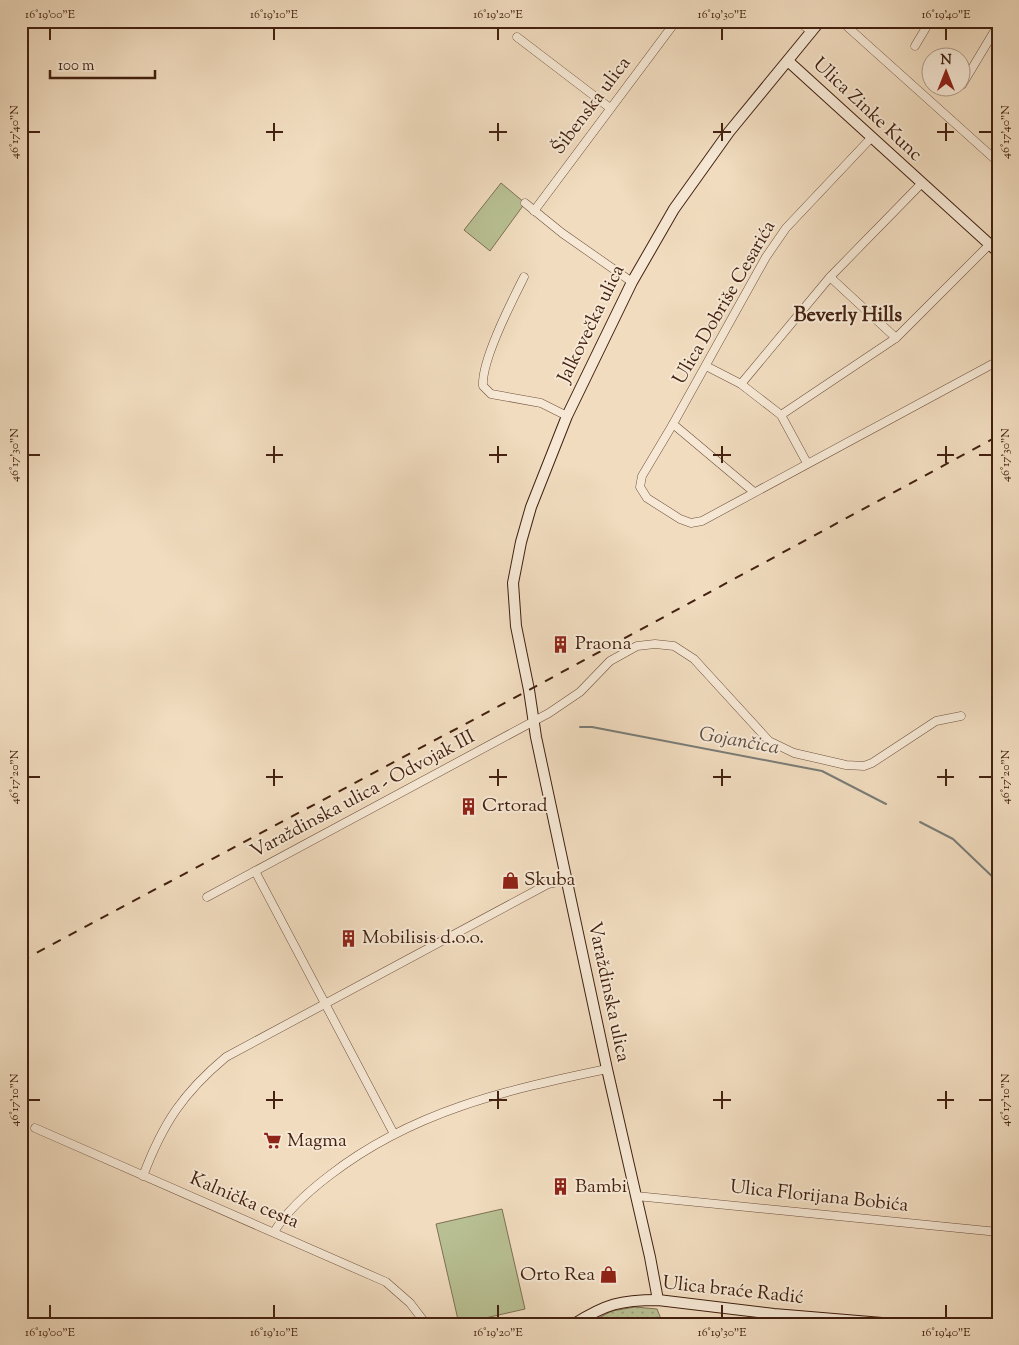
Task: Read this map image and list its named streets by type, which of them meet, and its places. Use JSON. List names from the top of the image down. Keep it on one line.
{"streets":{"main road":["Ulica Zinke Kunc","Jalkovečka ulica","Varaždinska ulica","Ulica braće Radić"],"street":["Šibenska ulica","Ulica Dobriše Cesarića","Varaždinska ulica - Odvojak III","Ulica Florijana Bobića","Kalnička cesta"]},"crossings":[["Ulica Zinke Kunc","Ulica Dobriše Cesarića"],["Ulica Zinke Kunc","Jalkovečka ulica"],["Jalkovečka ulica","Varaždinska ulica"],["Varaždinska ulica - Odvojak III","Varaždinska ulica"],["Varaždinska ulica","Ulica Florijana Bobića"],["Varaždinska ulica","Ulica braće Radić"]],"districts":["Beverly Hills"],"water":["Gojančica"],"places":{"building":["Praona","Crtorad","Mobilisis d.o.o.","Bambi"],"shop":["Skuba","Orto Rea"],"supermarket":["Magma"]},"scale_bar":"100 m","north":"top","coordinates":["16°19'00\"E","16°19'10\"E","16°19'20\"E","16°19'30\"E","16°19'40\"E","46°17'40\"N","46°17'30\"N","46°17'20\"N","46°17'10\"N"]}
